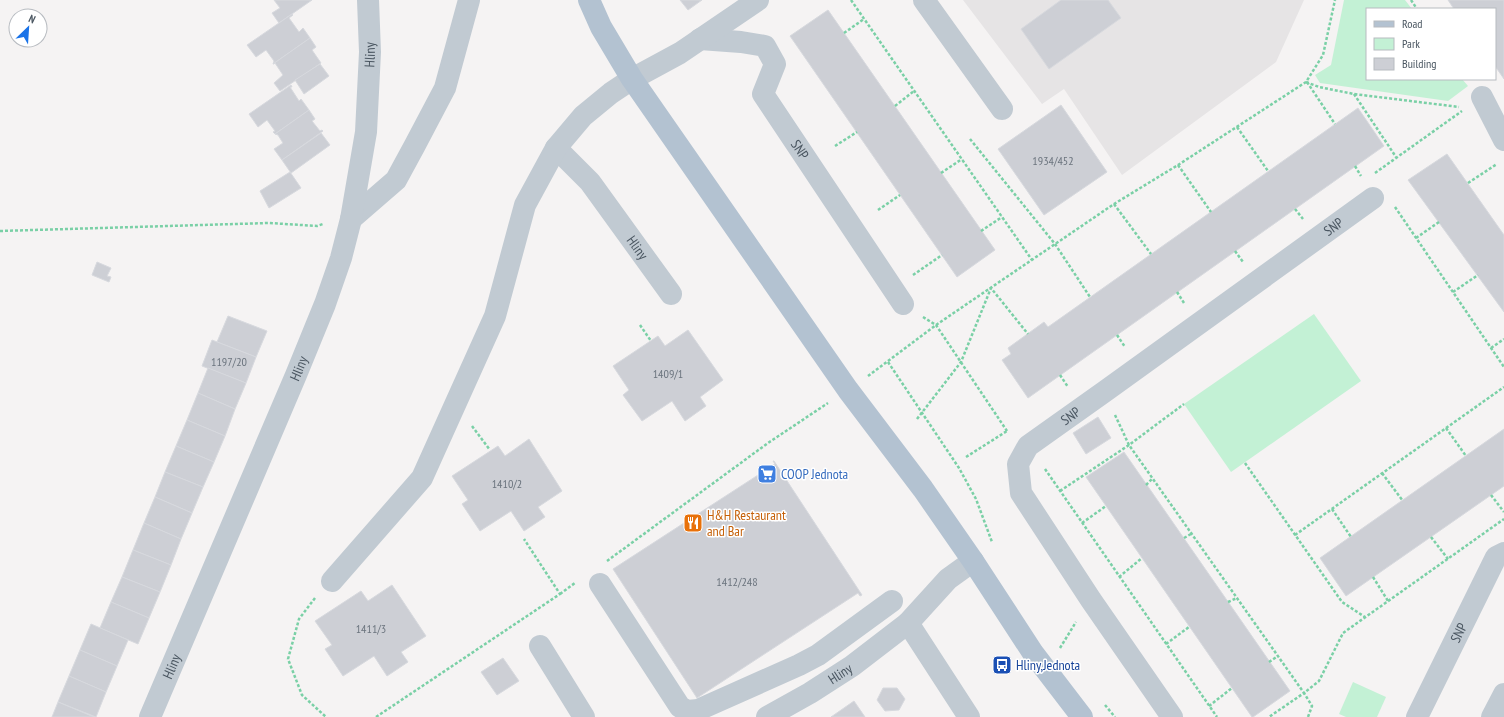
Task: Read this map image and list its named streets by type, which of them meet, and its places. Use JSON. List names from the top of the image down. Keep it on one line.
{"streets":{"street":["Hliny","SNP"]},"places":{"supermarket":["COOP Jednota"],"restaurant":["H&H Restaurant and Bar"],"bus stop":["Hliny,Jednota"]},"house_numbers":["1934/452","1197/20","1409/1","1410/2","1412/248","1411/3"],"legend":["Road","Park","Building"],"north":"top right"}
